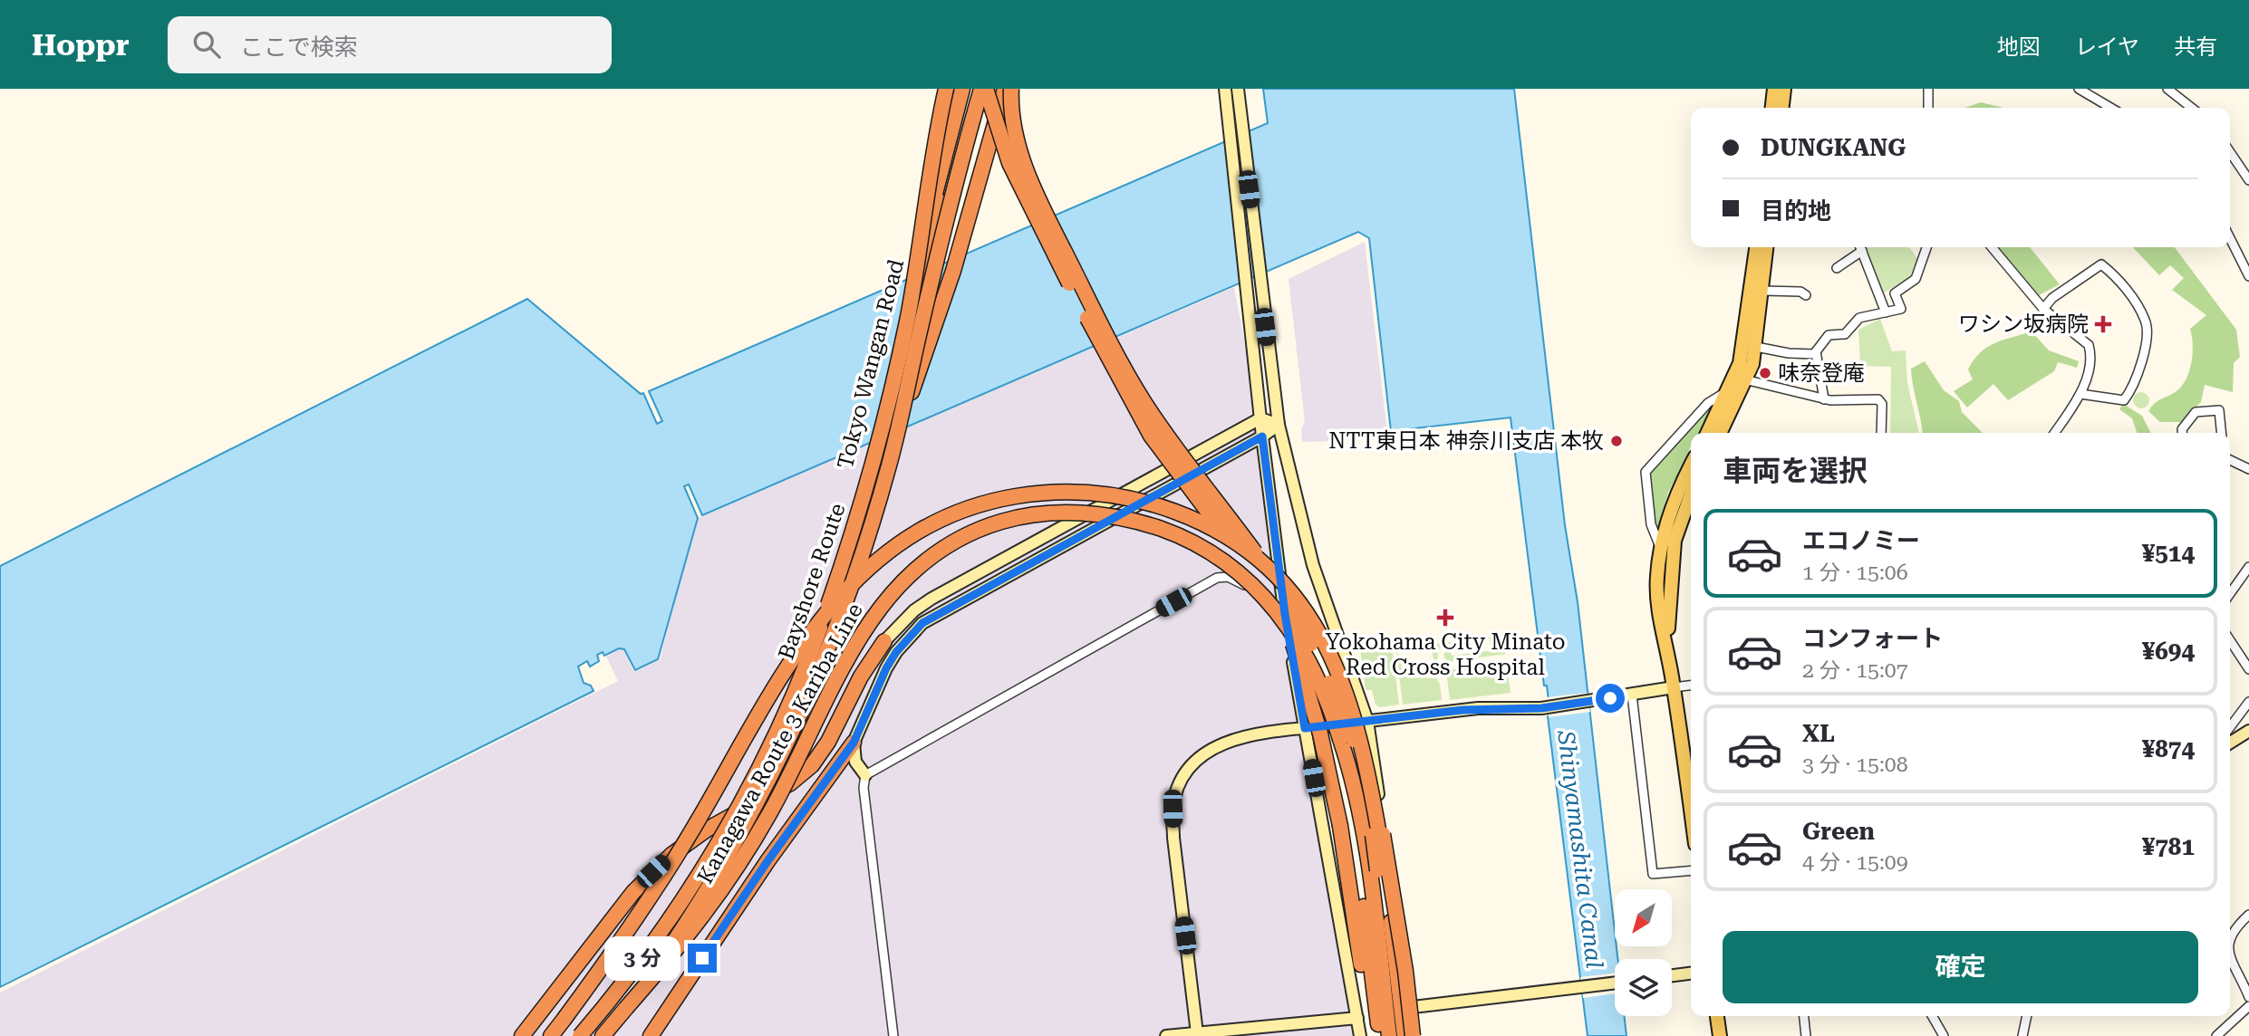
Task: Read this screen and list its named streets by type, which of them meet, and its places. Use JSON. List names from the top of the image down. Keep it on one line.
{"streets":{"highway":["Tokyo Wangan Road","Bayshore Route","Kanagawa Route 3 Kariba Line"]},"crossings":[["Tokyo Wangan Road","Bayshore Route"],["Bayshore Route","Kanagawa Route 3 Kariba Line"]],"water":["Shinyamashita Canal"],"places":{"health":["ワシン坂病院","Yokohama City Minato Red Cross Hospital"],"other":["味奈登庵","NTT東日本 神奈川支店 本牧"]},"north":"bottom left","page":{"header":"Hoppr","search":"ここで検索","nav":["地図","レイヤ","共有"],"banner":["DUNGKANG","目的地"],"heading":"車両を選択","list":[{"name":"エコノミー","note":"1 分 · 15:06","value":"¥514"},{"name":"コンフォート","note":"2 分 · 15:07","value":"¥694"},{"name":"XL","note":"3 分 · 15:08","value":"¥874"},{"name":"Green","note":"4 分 · 15:09","value":"¥781"}],"buttons":"確定","bubble":"3 分"}}
